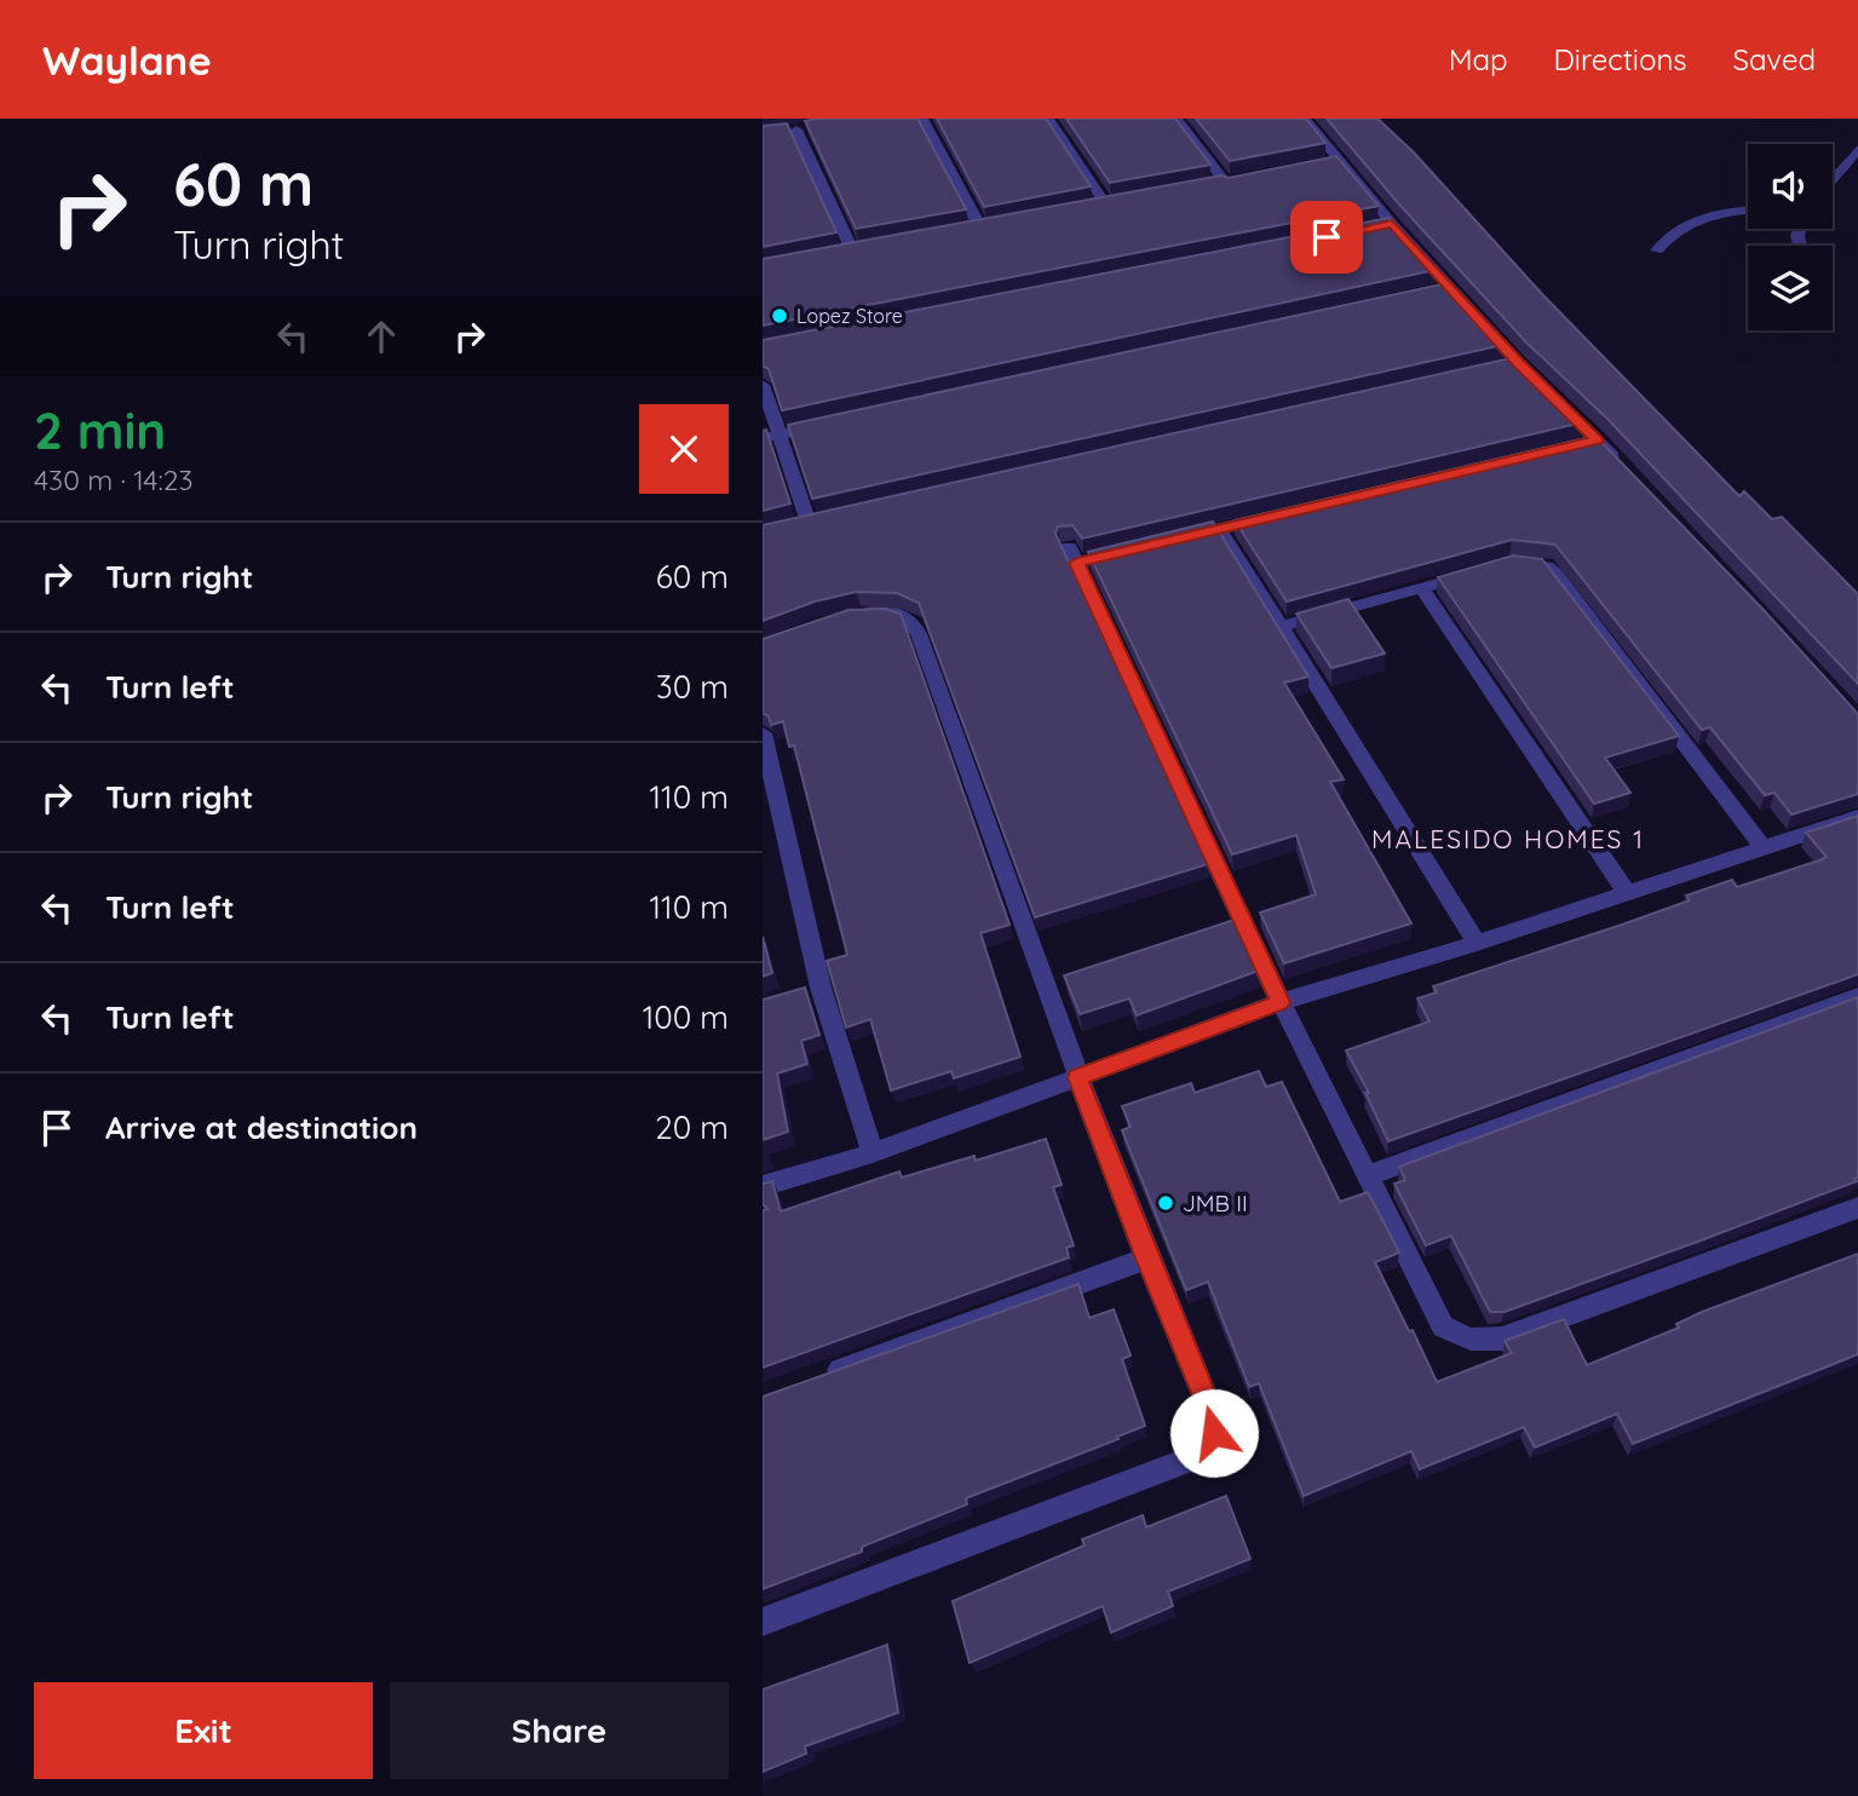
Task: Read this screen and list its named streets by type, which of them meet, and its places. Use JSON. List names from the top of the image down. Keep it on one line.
{"districts":["MALESIDO HOMES 1"],"places":["Lopez Store","JMB II"],"page":{"header":"Waylane","nav":["Map","Directions","Saved"],"turn":["60 m","Turn right"],"heading":["2 min","430 m · 14:23"],"list":[{"name":"Turn right","value":"60 m"},{"name":"Turn left","value":"30 m"},{"name":"Turn right","value":"110 m"},{"name":"Turn left","value":"110 m"},{"name":"Turn left","value":"100 m"},{"name":"Arrive at destination","value":"20 m"}],"buttons":["Exit","Share"]}}
